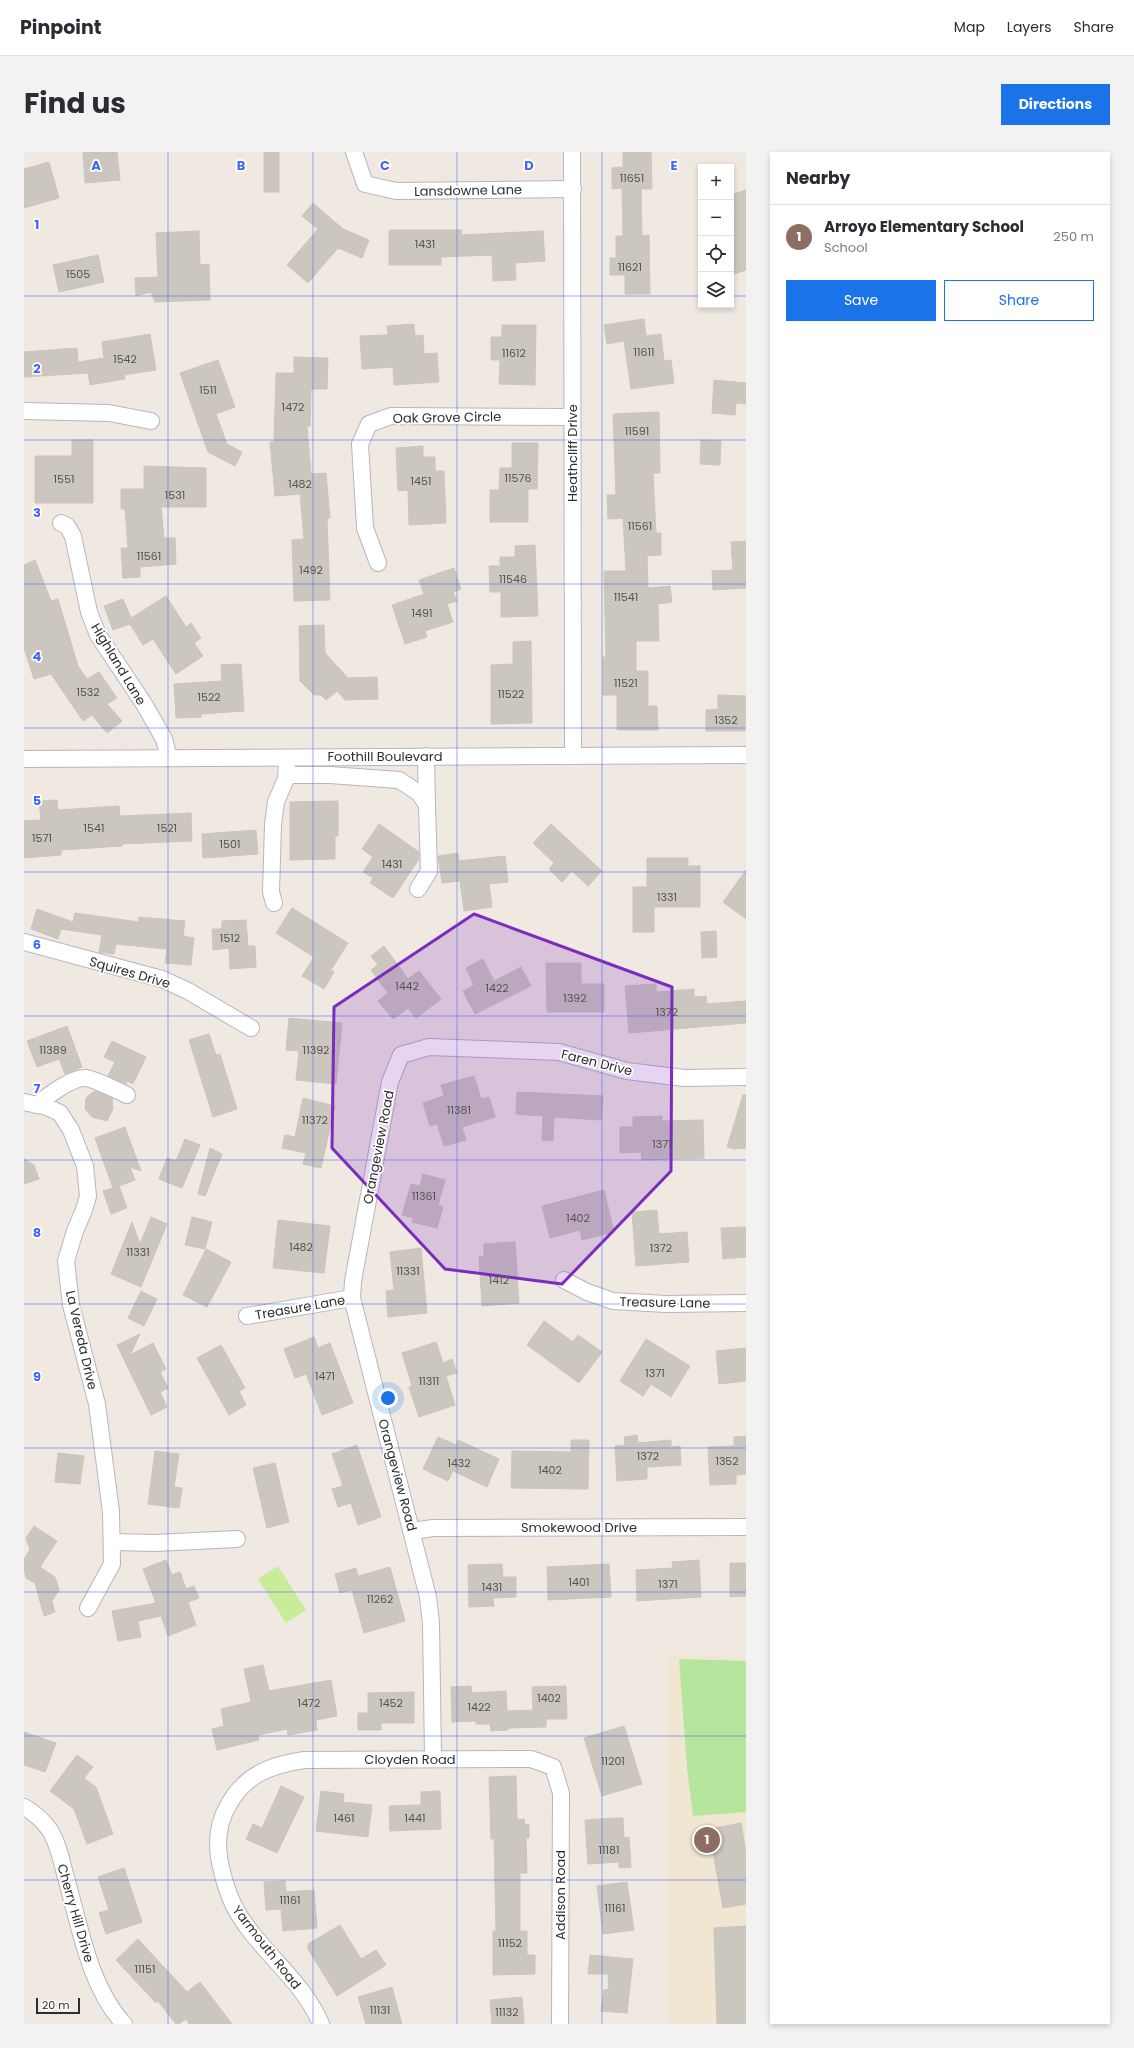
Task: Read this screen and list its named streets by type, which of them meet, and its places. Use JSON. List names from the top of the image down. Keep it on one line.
{"streets":{"street":["Lansdowne Lane","Oak Grove Circle","Heathcliff Drive","Highland Lane","Foothill Boulevard","Squires Drive","Faren Drive","Orangeview Road","Treasure Lane","La Vereda Drive","Smokewood Drive","Cloyden Road","Addison Road","Cherry Hill Drive","Yarmouth Road"]},"crossings":[["Lansdowne Lane","Heathcliff Drive"],["Oak Grove Circle","Heathcliff Drive"],["Heathcliff Drive","Foothill Boulevard"],["Highland Lane","Foothill Boulevard"],["Faren Drive","Orangeview Road"],["Orangeview Road","Treasure Lane"],["Orangeview Road","Smokewood Drive"],["Orangeview Road","Cloyden Road"],["Cloyden Road","Addison Road"],["Cloyden Road","Yarmouth Road"]],"house_numbers":["11651","1431","11621","1505","11611","11612","1542","1511","1472","11591","11576","1551","1451","1482","1531","11561","11561","1492","11546","11541","1491","11521","1532","11522","1522","1352","1541","1521","1571","1501","1431","1331","1512","1442","1422","1392","1372","11389","11392","11381","11372","1371","11361","1402","1482","1372","11331","11331","1412","1371","1471","11311","1372","1352","1432","1402","1401","1371","1431","11262","1402","1472","1452","1422","11201","1461","1441","11181","11161","11161","11152","11151","11131","11132"],"scale_bar":"20 m","page":{"header":"Pinpoint","nav":["Map","Layers","Share"],"title":"Find us","buttons":["Directions",["Save","Share"]],"heading":"Nearby","map_buttons":["+","−"],"list":[{"mark":"1","name":"Arroyo Elementary School","note":"School","value":"250 m"}],"pins":"1","scale":"20 m"},"grid":{"columns":["A","B","C","D","E"],"rows":["1","2","3","4","5","6","7","8","9"]}}
